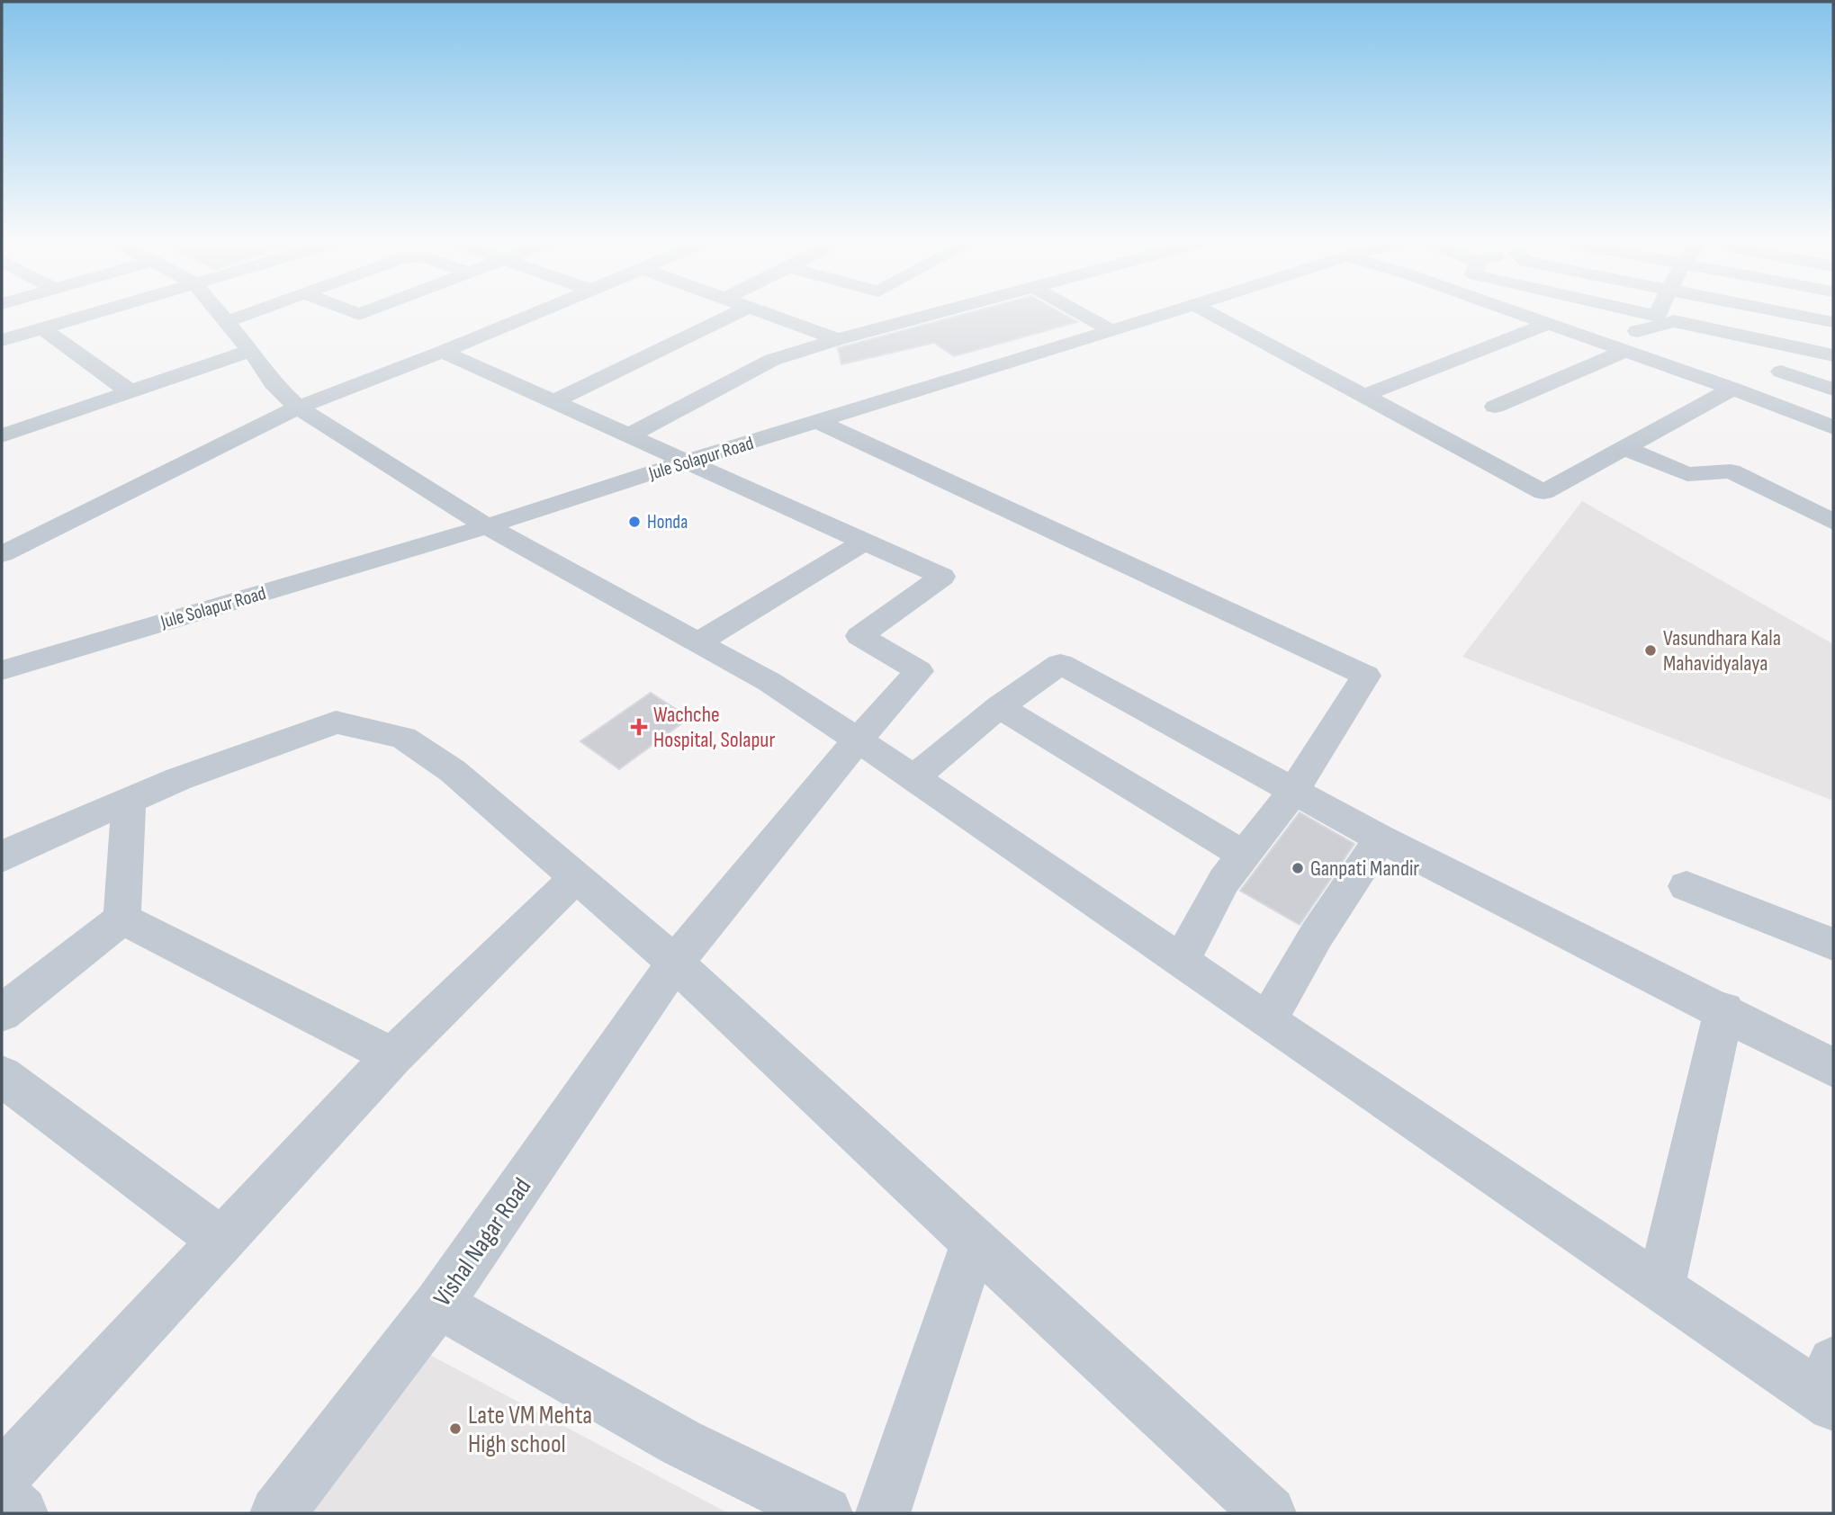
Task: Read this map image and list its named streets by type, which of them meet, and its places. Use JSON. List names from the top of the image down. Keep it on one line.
{"streets":{"street":["Jule Solapur Road","Vishal Nagar Road"]},"places":{"other":["Honda","Vasundhara Kala Mahavidyalaya","Ganpati Mandir","Late VM Mehta High school"],"health":["Wachche Hospital, Solapur"]}}
